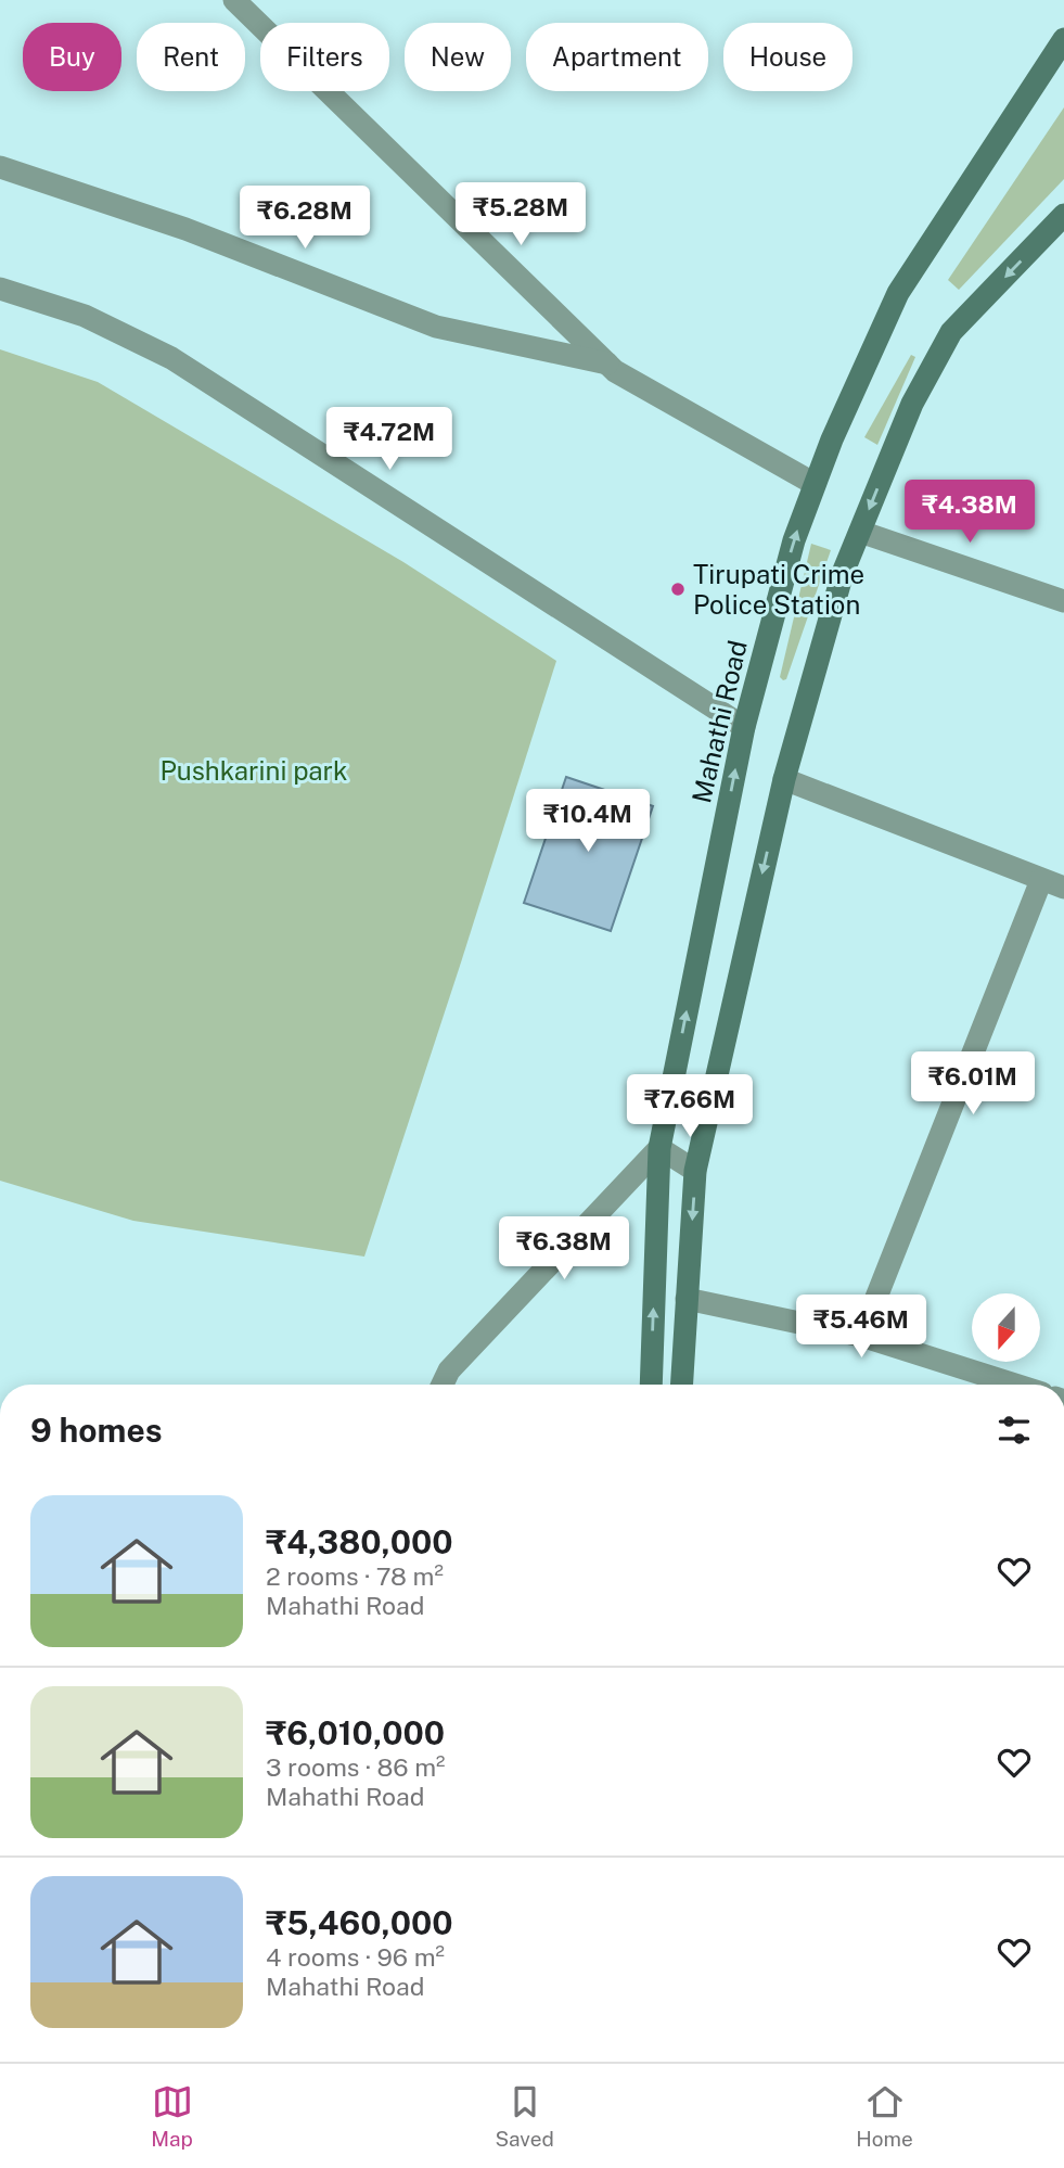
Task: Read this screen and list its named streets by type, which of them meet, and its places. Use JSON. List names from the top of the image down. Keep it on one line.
{"streets":{"street":["Mahathi Road"]},"parks":["Pushkarini park"],"places":["Tirupati Crime Police Station"],"north":"bottom","page":{"chip":["Buy","Rent","Filters","New","Apartment","House"],"price":["₹5.28M","₹6.28M","₹4.72M","₹4.38M","₹10.4M","₹6.01M","₹7.66M","₹6.38M","₹5.46M"],"heading":"9 homes","list":[{"name":"₹4,380,000","note":"2 rooms · 78 m² · Mahathi Road"},{"name":"₹6,010,000","note":"3 rooms · 86 m² · Mahathi Road"},{"name":"₹5,460,000","note":"4 rooms · 96 m² · Mahathi Road"}],"tabs":["Map","Saved","Home"]}}
